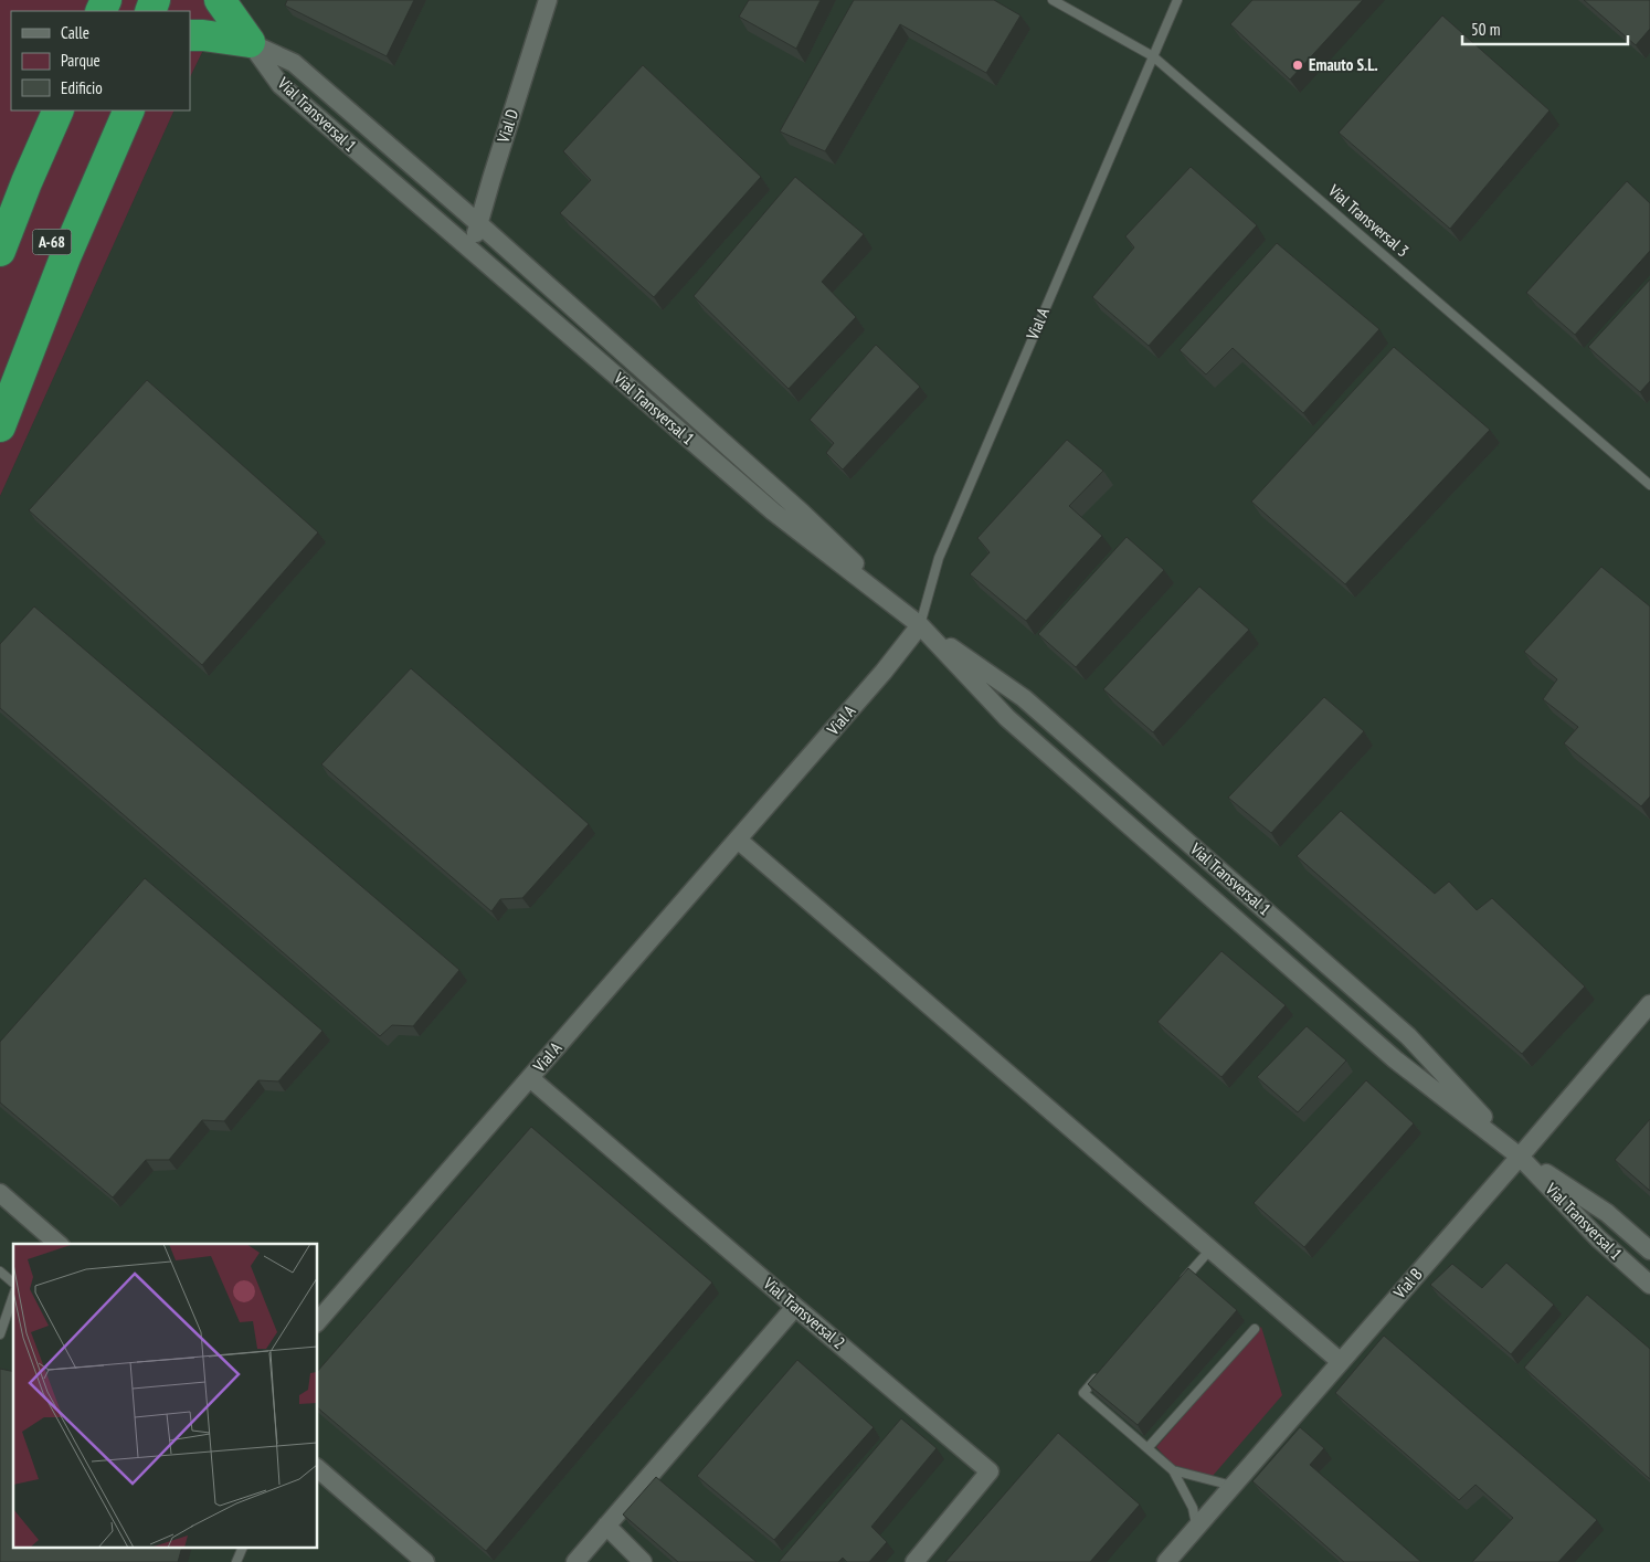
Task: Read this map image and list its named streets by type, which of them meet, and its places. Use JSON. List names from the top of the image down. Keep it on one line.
{"streets":{"highway":["A-68"],"street":["Vial Transversal 1","Vial D","Vial A","Vial B","Vial Transversal 2"],"lane":["Vial Transversal 3"]},"crossings":[["Vial Transversal 1","Vial D"],["Vial Transversal 1","Vial A"],["Vial Transversal 1","Vial B"],["Vial Transversal 3","Vial A"],["Vial A","Vial Transversal 2"]],"places":["Emauto S.L."],"legend":["Calle","Parque","Edificio"],"scale_bar":"50 m"}
